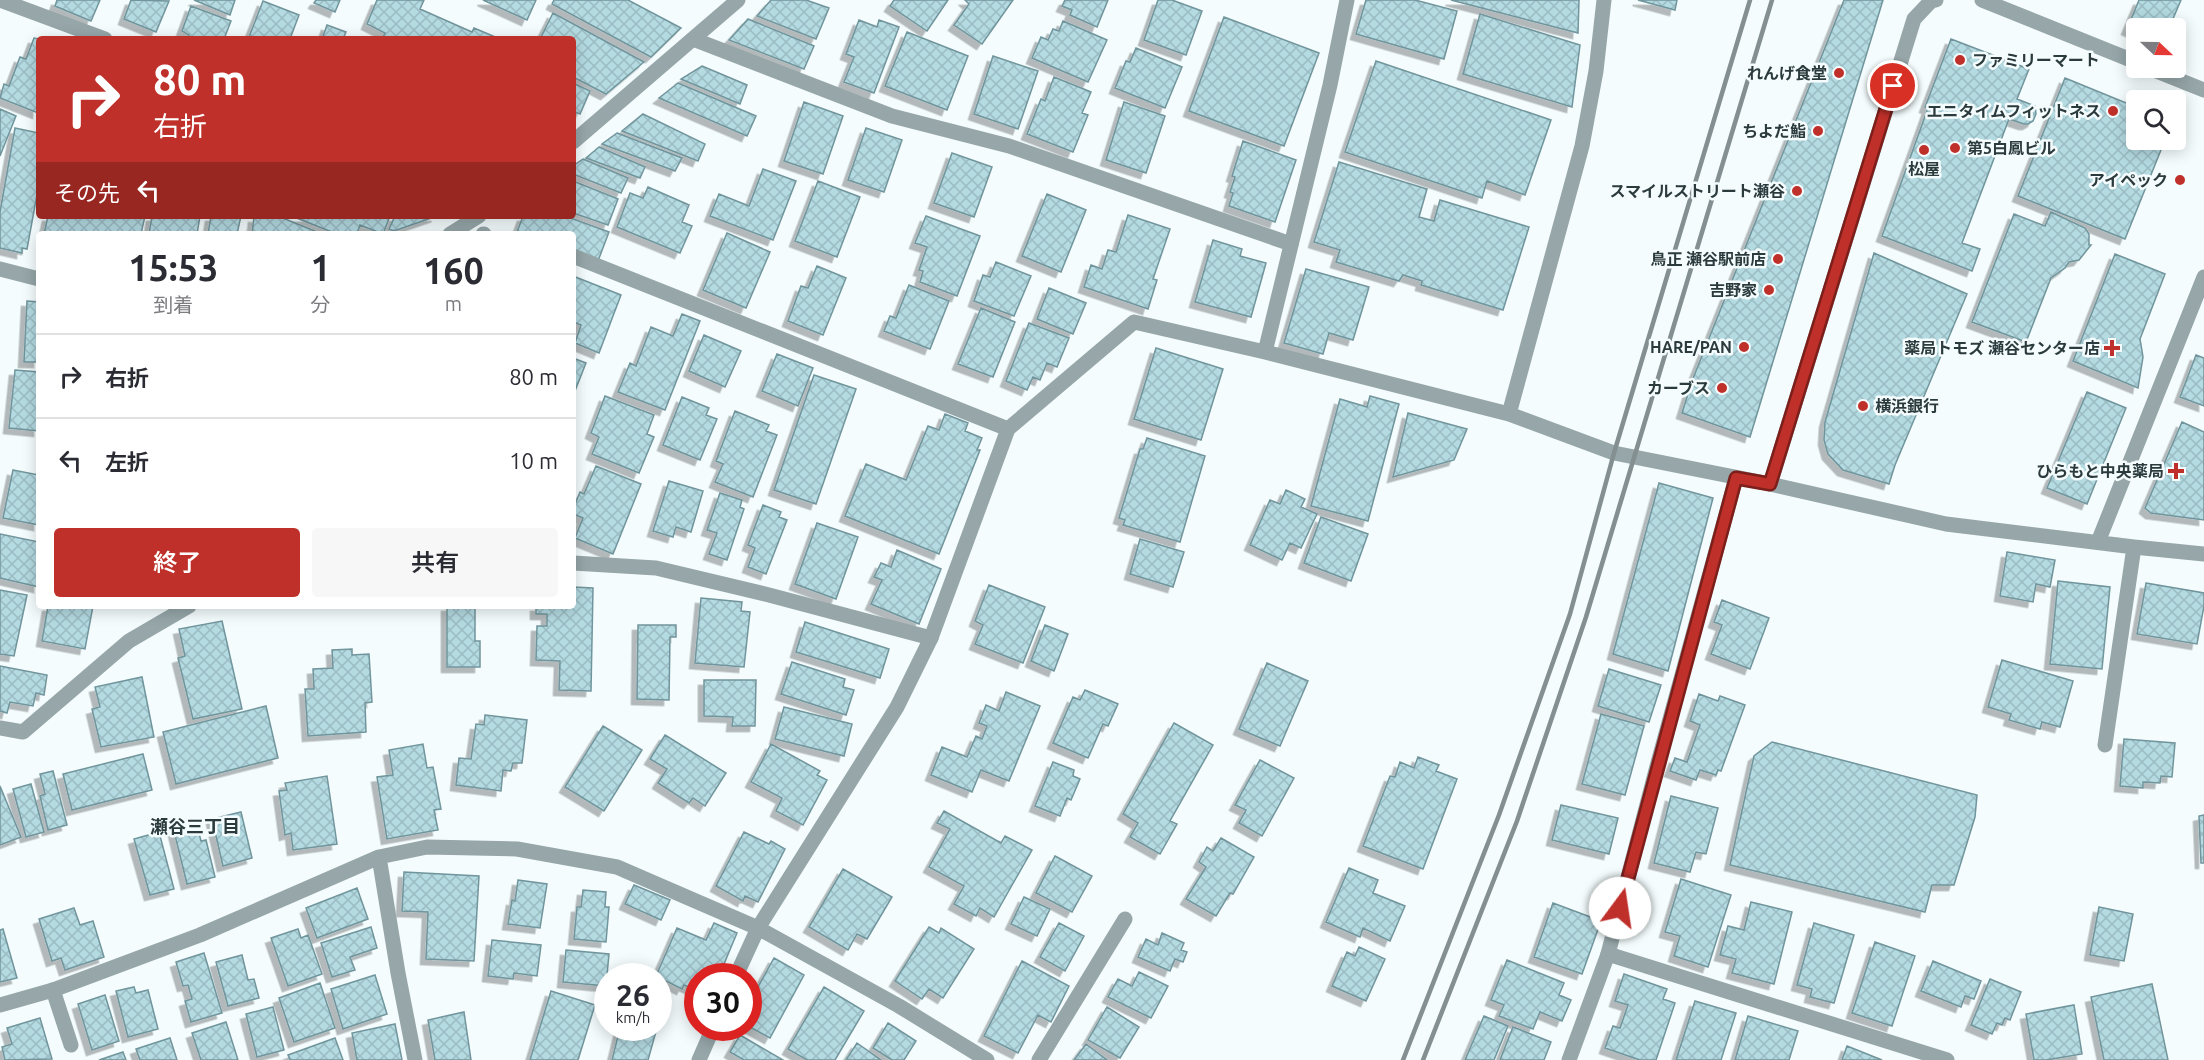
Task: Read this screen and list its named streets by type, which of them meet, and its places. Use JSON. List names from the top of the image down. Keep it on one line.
{"districts":["瀬谷三丁目"],"places":{"other":["ファミリーマート","れんげ食堂","エニタイムフィットネス","ちよだ鮨","第5白鳳ビル","松屋","アイペック","スマイルストリート瀬谷","鳥正 瀬谷駅前店","吉野家","HARE/PAN","カーブス","横浜銀行"],"health":["薬局トモズ 瀬谷センター店","ひらもと中央薬局"]},"north":"right","page":{"turn":["80 m","右折"],"then":"その先","eta":["15:53","到着","1","分","160","m"],"list":[{"name":"右折","value":"80 m"},{"name":"左折","value":"10 m"}],"buttons":["終了","共有"],"speed":"26 km/h","limit":"30"}}
